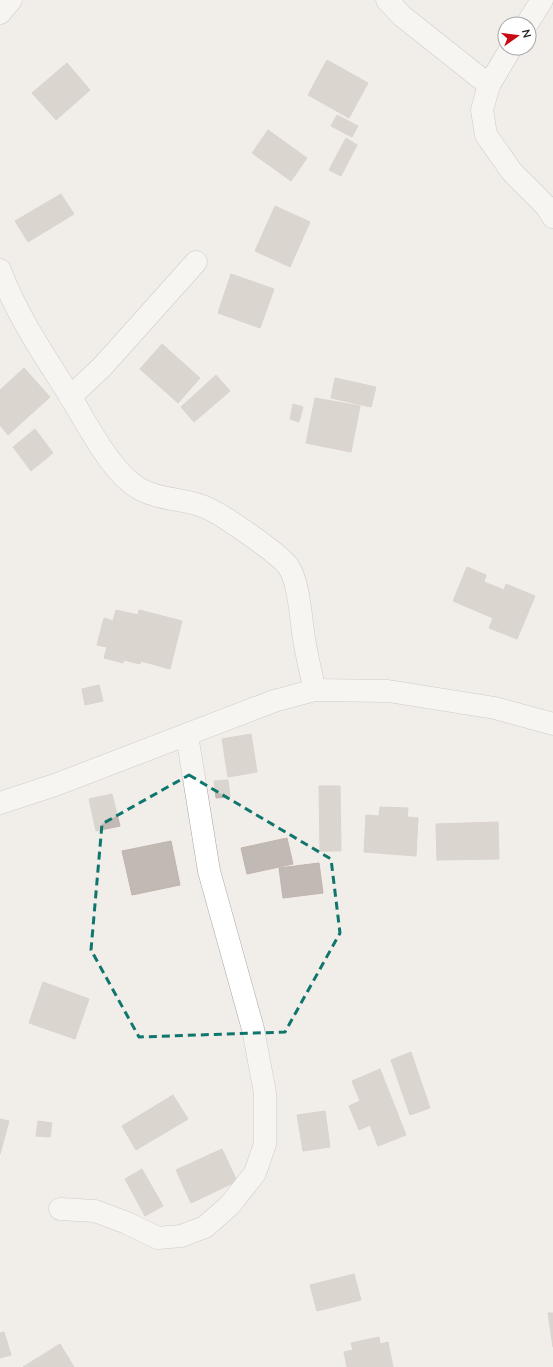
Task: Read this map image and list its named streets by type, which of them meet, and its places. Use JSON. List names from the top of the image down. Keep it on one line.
{"north":"right"}
